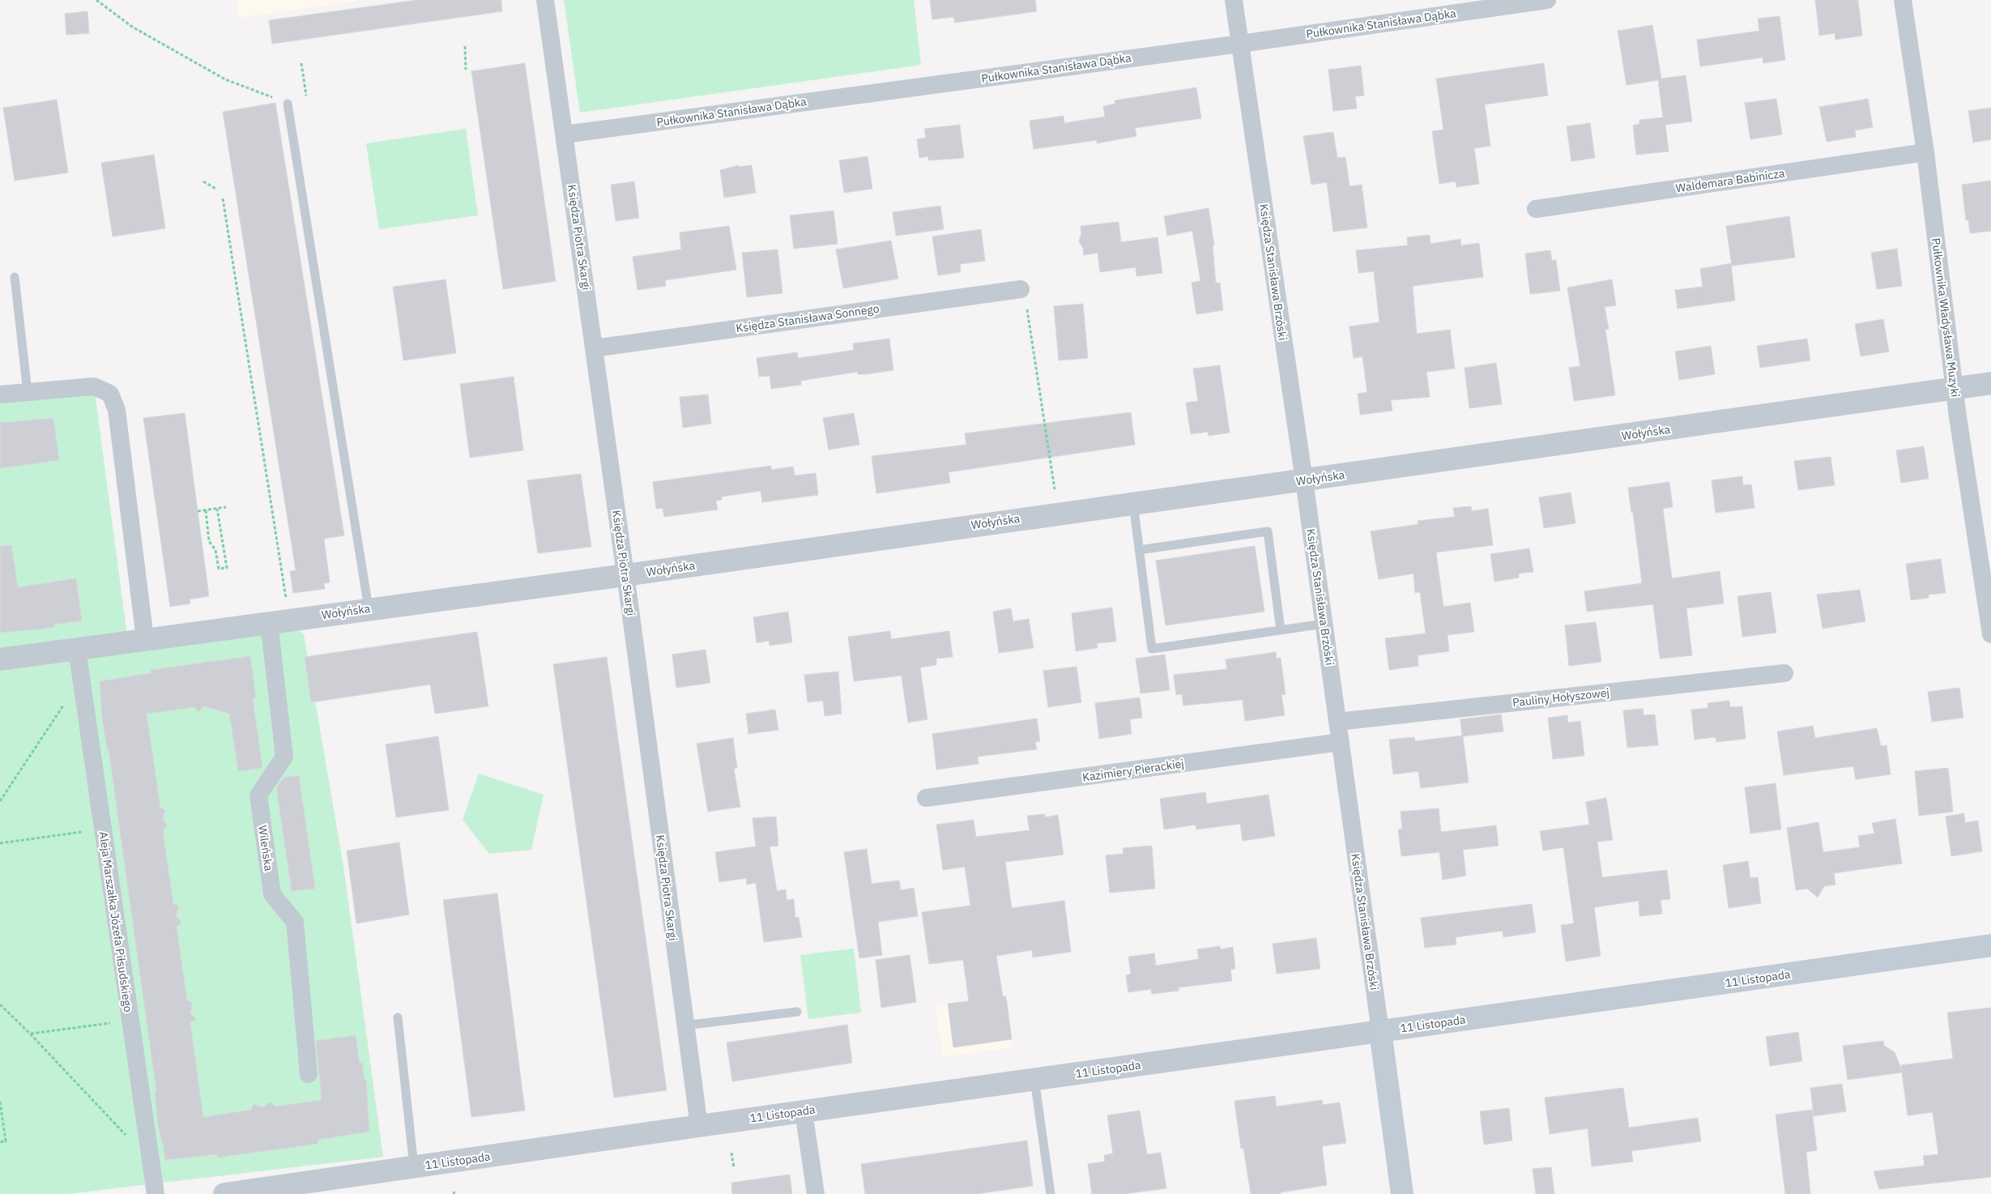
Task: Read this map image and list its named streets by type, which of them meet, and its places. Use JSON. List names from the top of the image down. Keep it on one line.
{"streets":{"main road":["Księdza Stanisława Brzóski","11 Listopada"],"street":["Pułkownika Stanisława Dąbka","Waldemara Babinicza","Księdza Piotra Skargi","Pułkownika Władysława Muzyki","Księdza Stanisława Sonnego","Wołyńska","Pauliny Hołyszowej","Kazimiery Pierackiej","Wileńska","Aleja Marszałka Józefa Piłsudskiego"]},"crossings":[["Pułkownika Stanisława Dąbka","Księdza Piotra Skargi"],["Pułkownika Stanisława Dąbka","Księdza Stanisława Brzóski"],["Waldemara Babinicza","Pułkownika Władysława Muzyki"],["Księdza Piotra Skargi","Księdza Stanisława Sonnego"],["Księdza Piotra Skargi","Wołyńska"],["Księdza Piotra Skargi","11 Listopada"],["Księdza Stanisława Brzóski","Wołyńska"],["Księdza Stanisława Brzóski","Pauliny Hołyszowej"],["Księdza Stanisława Brzóski","Kazimiery Pierackiej"],["Księdza Stanisława Brzóski","11 Listopada"],["Pułkownika Władysława Muzyki","Wołyńska"],["Wołyńska","Wileńska"],["Wołyńska","Aleja Marszałka Józefa Piłsudskiego"]]}
